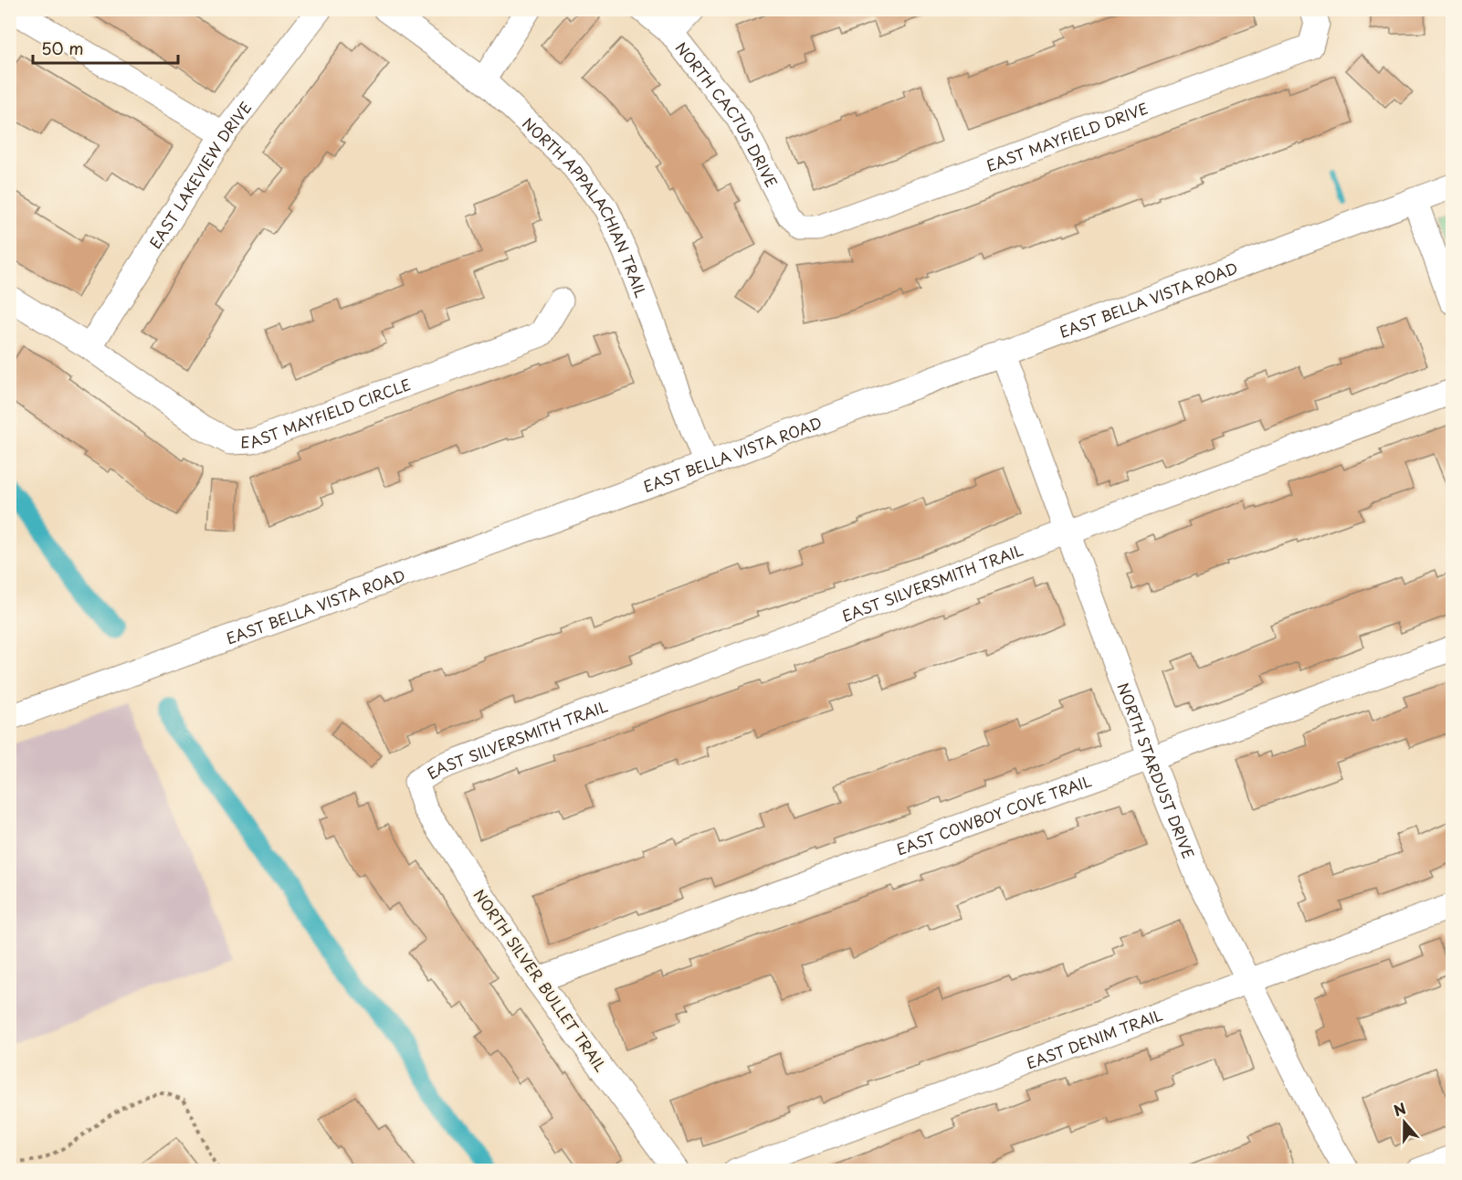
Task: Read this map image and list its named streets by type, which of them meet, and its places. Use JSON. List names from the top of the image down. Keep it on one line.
{"streets":{"street":["NORTH CACTUS DRIVE","EAST MAYFIELD DRIVE","EAST LAKEVIEW DRIVE","NORTH APPALACHIAN TRAIL","EAST BELLA VISTA ROAD","EAST MAYFIELD CIRCLE","EAST SILVERSMITH TRAIL","NORTH STARDUST DRIVE","EAST COWBOY COVE TRAIL","NORTH SILVER BULLET TRAIL","EAST DENIM TRAIL"]},"crossings":[["NORTH CACTUS DRIVE","EAST MAYFIELD DRIVE"],["EAST LAKEVIEW DRIVE","EAST MAYFIELD CIRCLE"],["NORTH APPALACHIAN TRAIL","EAST BELLA VISTA ROAD"],["EAST BELLA VISTA ROAD","NORTH STARDUST DRIVE"],["EAST SILVERSMITH TRAIL","NORTH STARDUST DRIVE"],["EAST SILVERSMITH TRAIL","NORTH SILVER BULLET TRAIL"],["NORTH STARDUST DRIVE","EAST COWBOY COVE TRAIL"],["NORTH STARDUST DRIVE","EAST DENIM TRAIL"],["EAST COWBOY COVE TRAIL","NORTH SILVER BULLET TRAIL"]],"scale_bar":"50 m","north":"top"}
